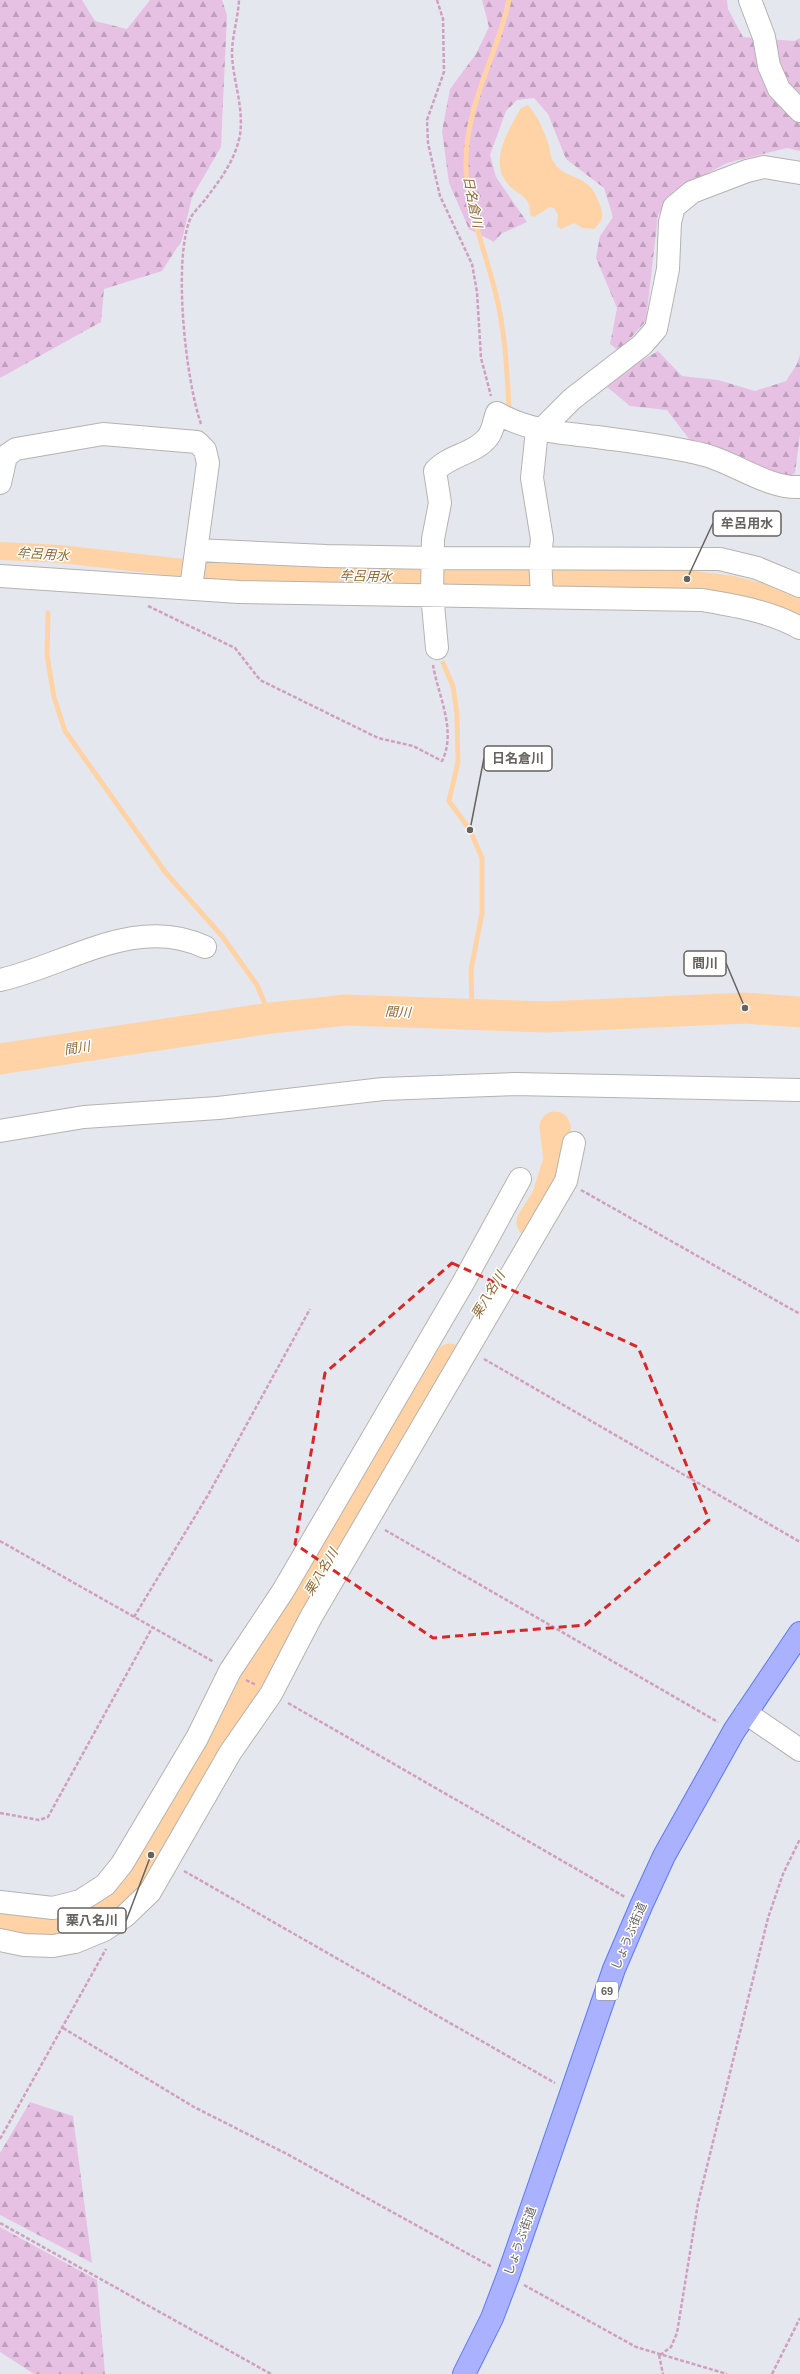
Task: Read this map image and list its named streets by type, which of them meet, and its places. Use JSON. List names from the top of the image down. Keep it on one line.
{"streets":{"main road":["しょうぶ街道","69"]},"water":["日名倉川","牟呂用水","間川","栗八名川"],"places":["牟呂用水","日名倉川","間川","栗八名川"]}
